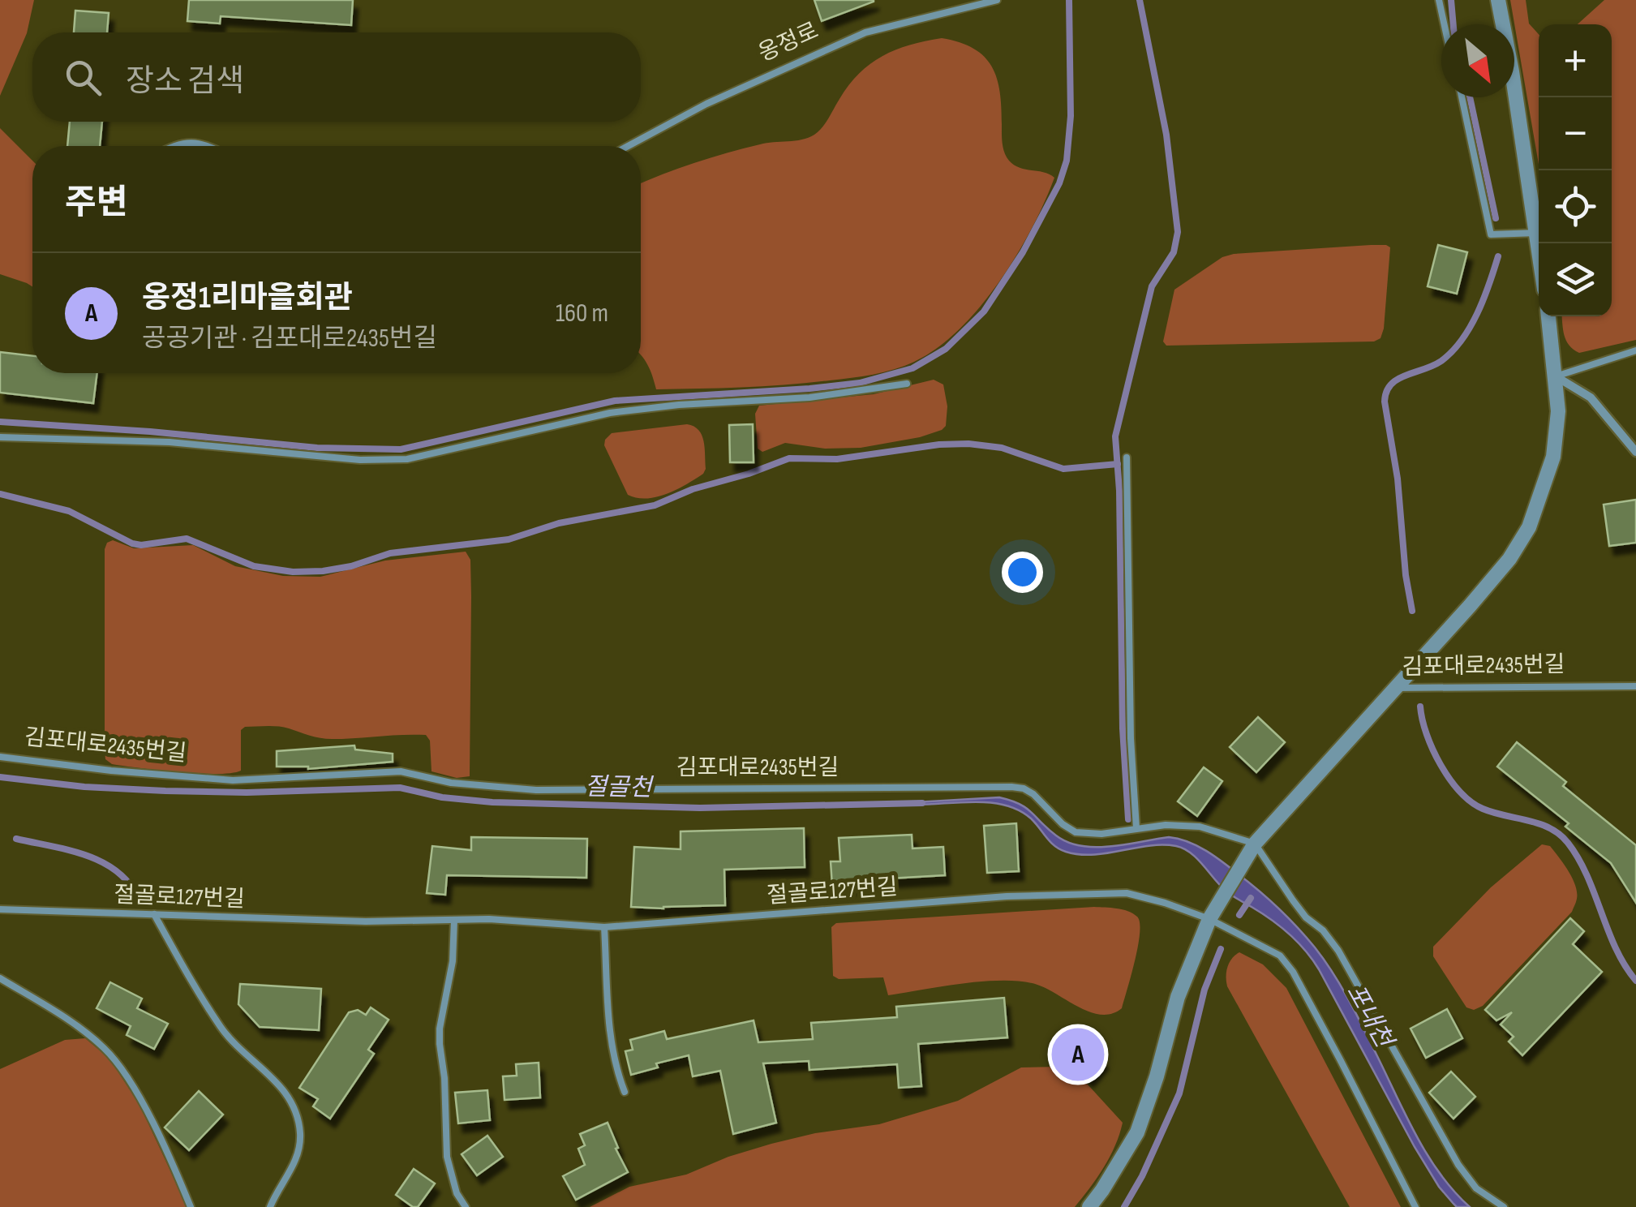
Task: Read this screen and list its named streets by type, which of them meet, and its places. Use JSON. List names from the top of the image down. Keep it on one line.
{"streets":{"street":["김포대로2435번길"],"lane":["옹정로","절골로127번길"]},"crossings":[["김포대로2435번길","절골로127번길"]],"water":["절골천","포내천"],"north":"bottom right","page":{"map_buttons":["+","−"],"search":"장소 검색","heading":"주변","list":[{"mark":"A","name":"옹정1리마을회관","note":"공공기관 · 김포대로2435번길","value":"160 m"}],"pins":"A"}}
